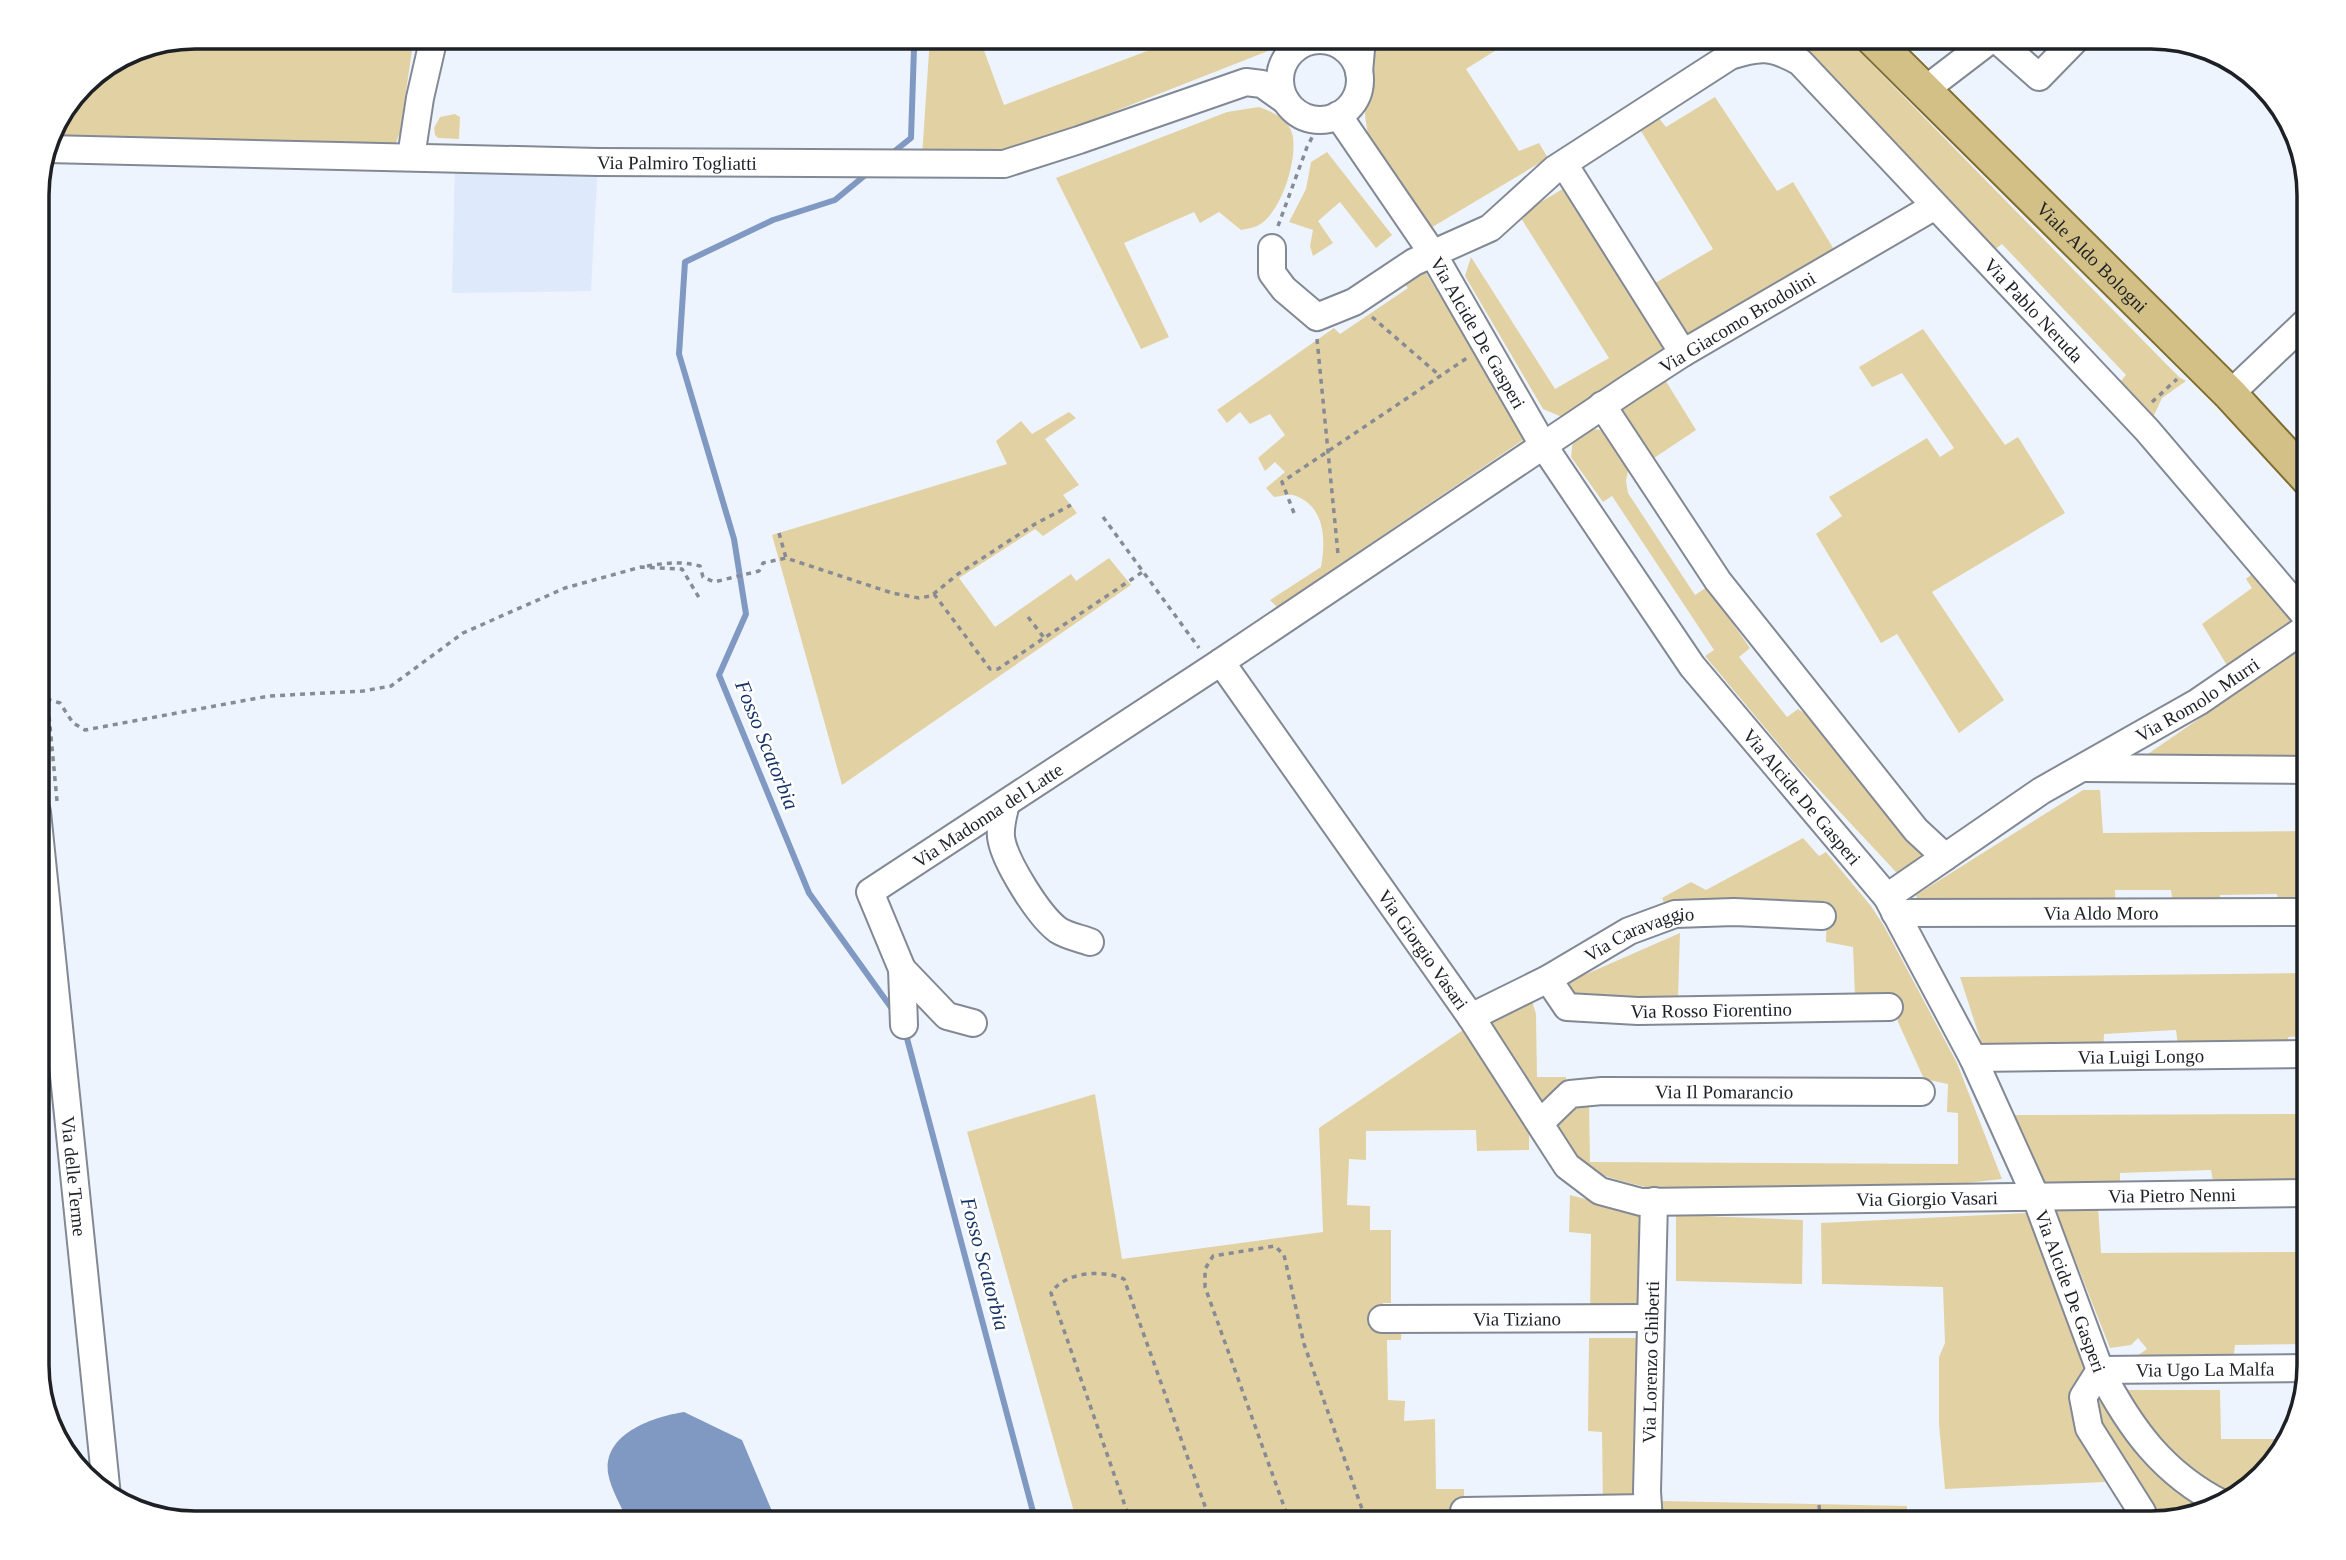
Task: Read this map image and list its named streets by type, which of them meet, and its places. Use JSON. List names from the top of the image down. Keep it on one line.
{"streets":{"main road":["Viale Aldo Bologni"],"street":["Via Palmiro Togliatti","Via Pablo Neruda","Via Giacomo Brodolini","Via Alcide De Gasperi","Via Romolo Murri","Via Madonna del Latte","Via Aldo Moro","Via Caravaggio","Via Giorgio Vasari","Via Rosso Fiorentino","Via Luigi Longo","Via Il Pomarancio","Via delle Terme","Via Pietro Nenni","Via Tiziano","Via Lorenzo Ghiberti","Via Ugo La Malfa"]},"crossings":[["Via Pablo Neruda","Via Giacomo Brodolini"],["Via Pablo Neruda","Via Alcide De Gasperi"],["Via Giacomo Brodolini","Via Alcide De Gasperi"],["Via Alcide De Gasperi","Via Romolo Murri"],["Via Alcide De Gasperi","Via Aldo Moro"],["Via Alcide De Gasperi","Via Giorgio Vasari"],["Via Alcide De Gasperi","Via Luigi Longo"],["Via Alcide De Gasperi","Via Pietro Nenni"],["Via Alcide De Gasperi","Via Ugo La Malfa"],["Via Romolo Murri","Via Aldo Moro"],["Via Madonna del Latte","Via Giorgio Vasari"],["Via Caravaggio","Via Giorgio Vasari"],["Via Caravaggio","Via Rosso Fiorentino"],["Via Giorgio Vasari","Via Il Pomarancio"],["Via Giorgio Vasari","Via Pietro Nenni"],["Via Giorgio Vasari","Via Lorenzo Ghiberti"],["Via Tiziano","Via Lorenzo Ghiberti"]],"water":["Fosso Scatorbia"]}
